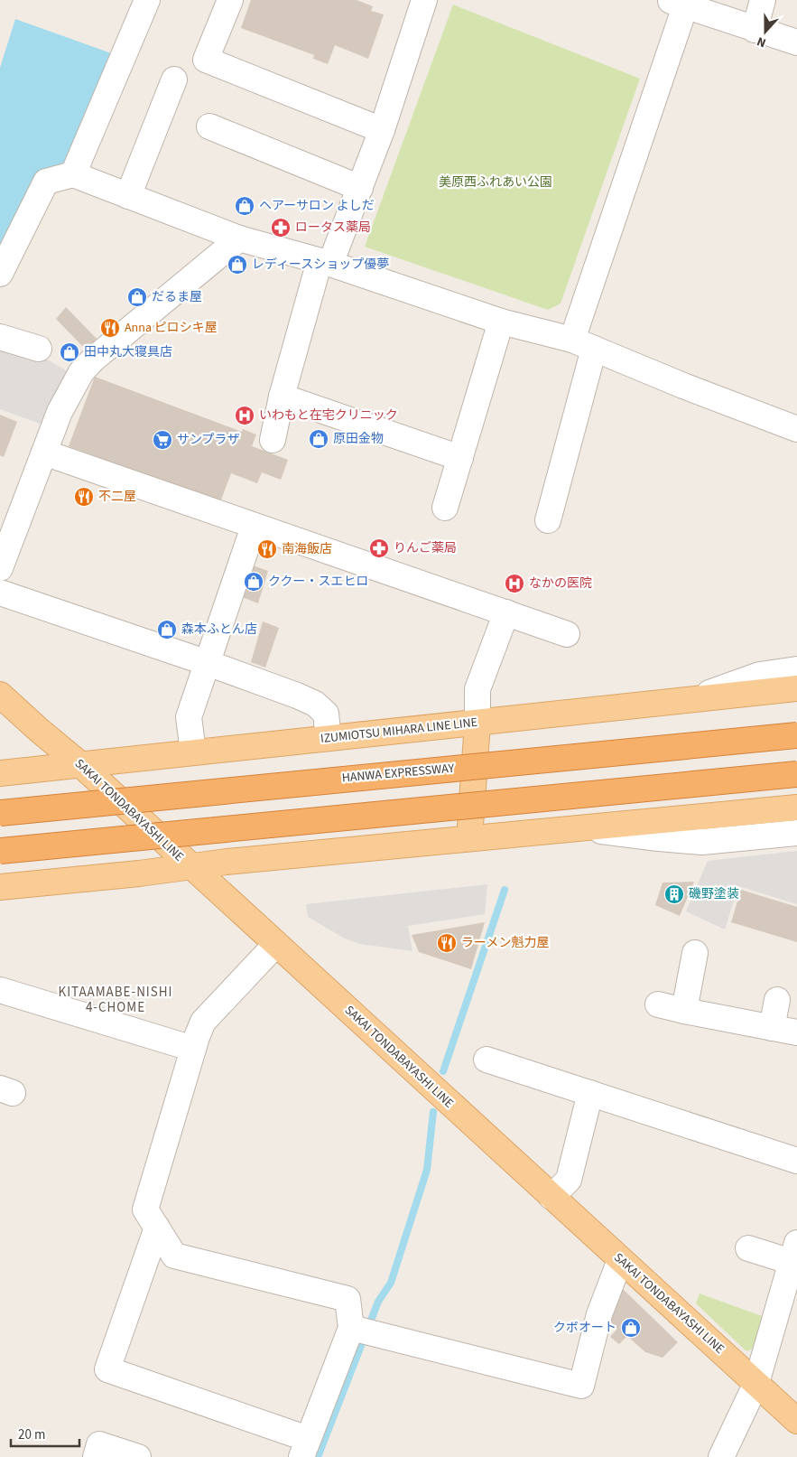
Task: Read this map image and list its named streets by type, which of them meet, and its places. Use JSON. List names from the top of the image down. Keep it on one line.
{"streets":{"highway":["HANWA EXPRESSWAY"],"main road":["IZUMIOTSU MIHARA LINE LINE","SAKAI TONDABAYASHI LINE"]},"crossings":[["IZUMIOTSU MIHARA LINE LINE","SAKAI TONDABAYASHI LINE"]],"districts":["KITAAMABE-NISHI 4-CHOME"],"parks":["美原西ふれあい公園"],"places":{"shop":["ヘアーサロン よしだ","レディースショップ優夢","だるま屋","田中丸大寝具店","原田金物","ククー・スエヒロ","森本ふとん店","クボオート"],"pharmacy":["ロータス薬局","りんご薬局"],"restaurant":["Anna ピロシキ屋","不二屋","南海飯店","ラーメン魁力屋"],"hospital":["いわもと在宅クリニック","なかの医院"],"supermarket":["サンプラザ"],"building":["磯野塗装"]},"scale_bar":"20 m","north":"bottom"}
